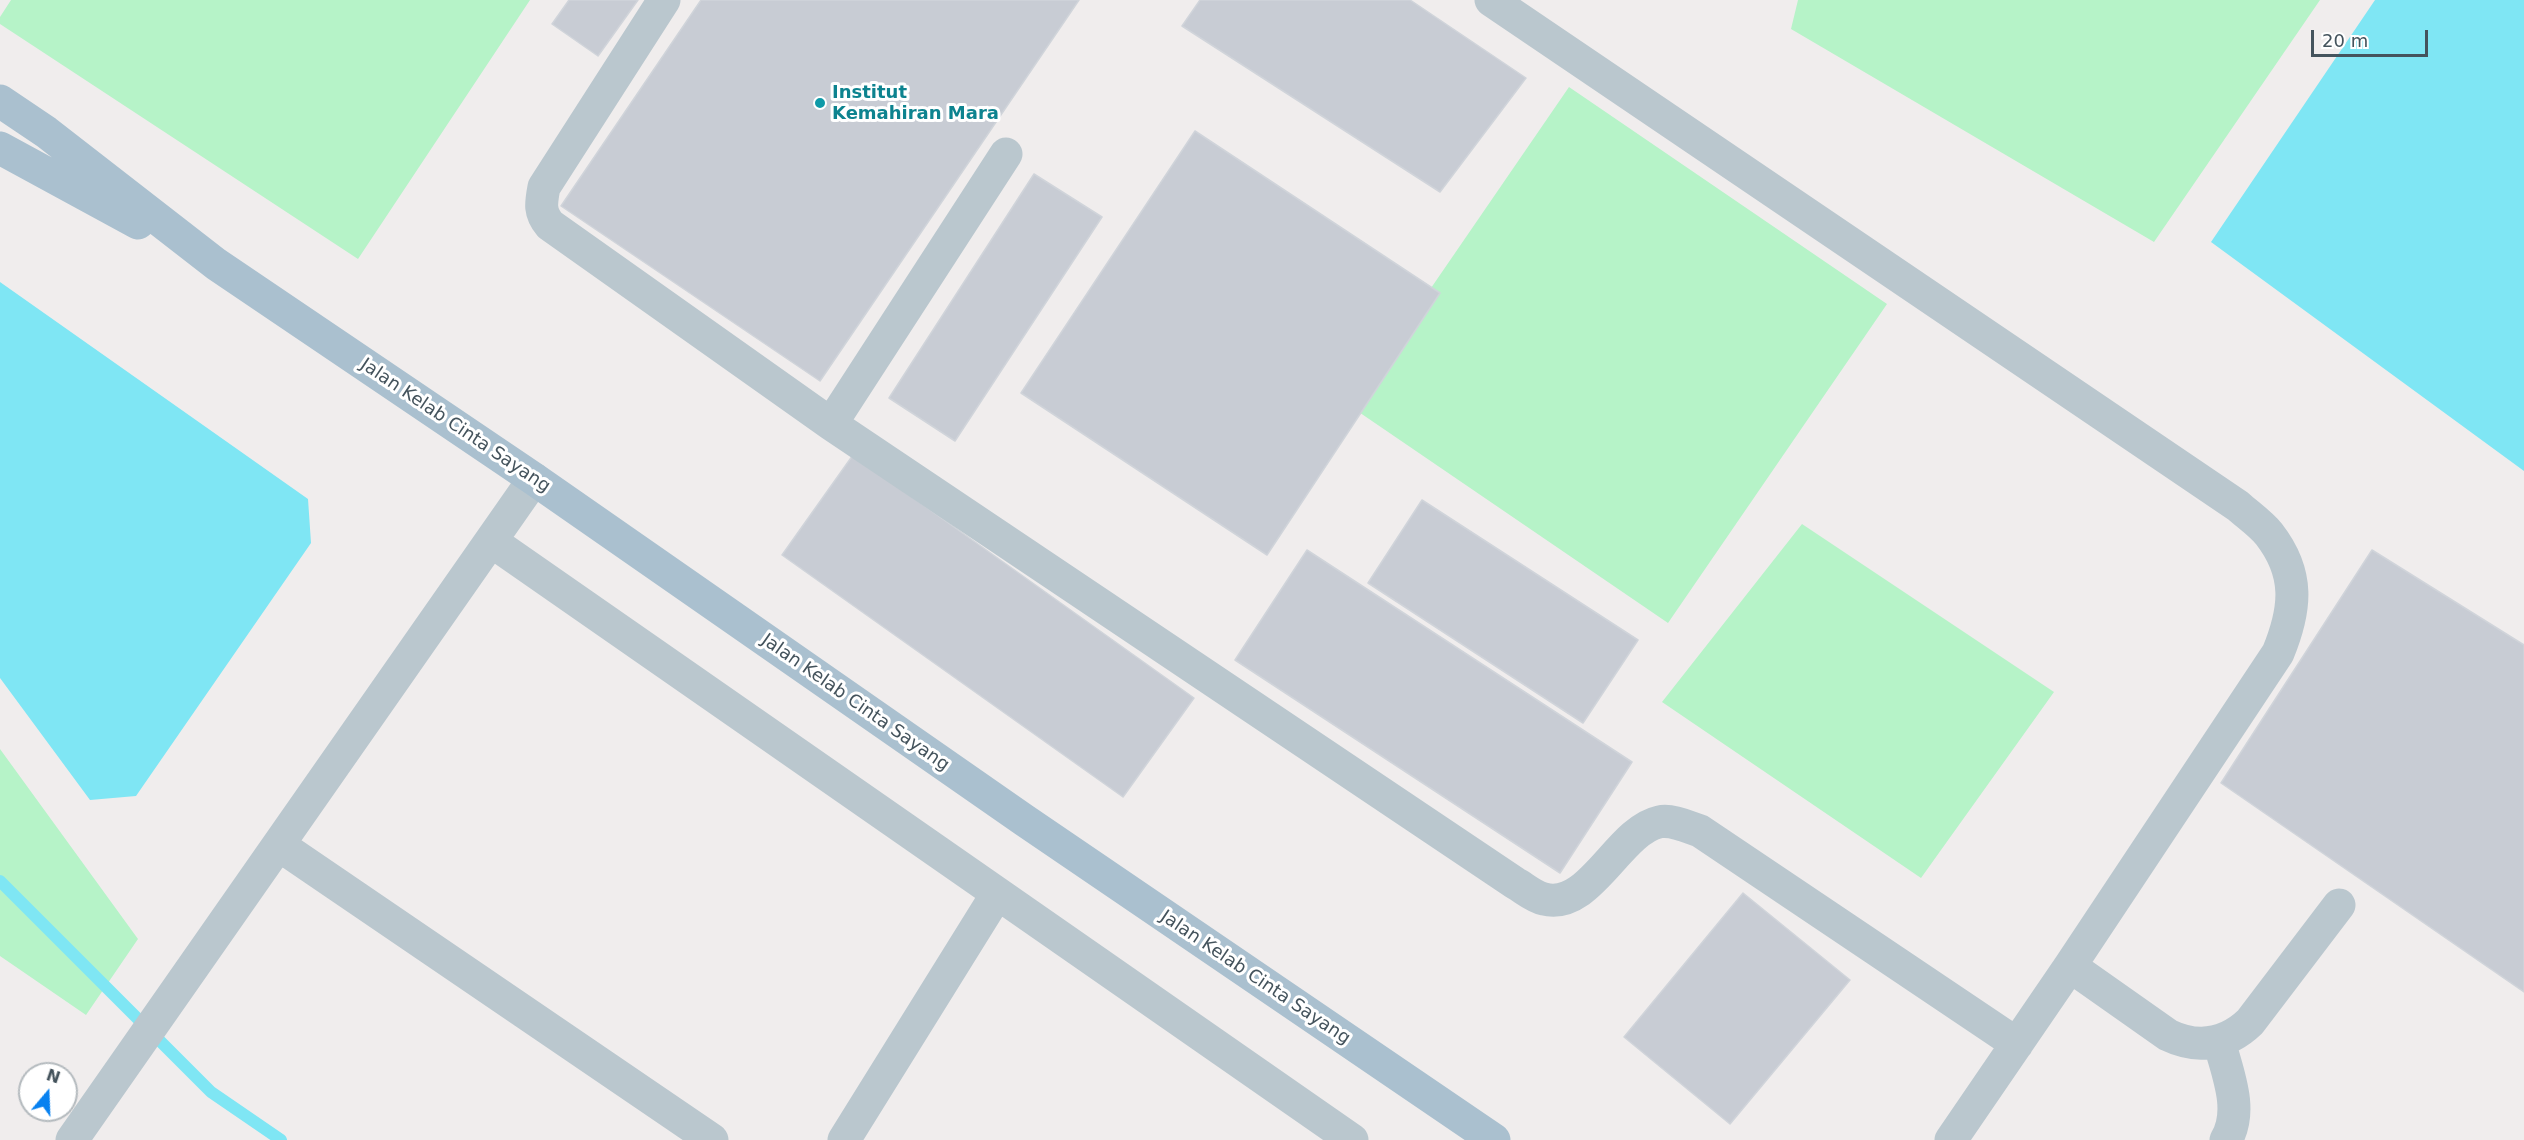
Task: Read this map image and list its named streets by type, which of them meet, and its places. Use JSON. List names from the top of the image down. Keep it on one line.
{"streets":{"main road":["Jalan Kelab Cinta Sayang"]},"places":["Institut Kemahiran Mara"],"scale_bar":"20 m","north":"top"}
